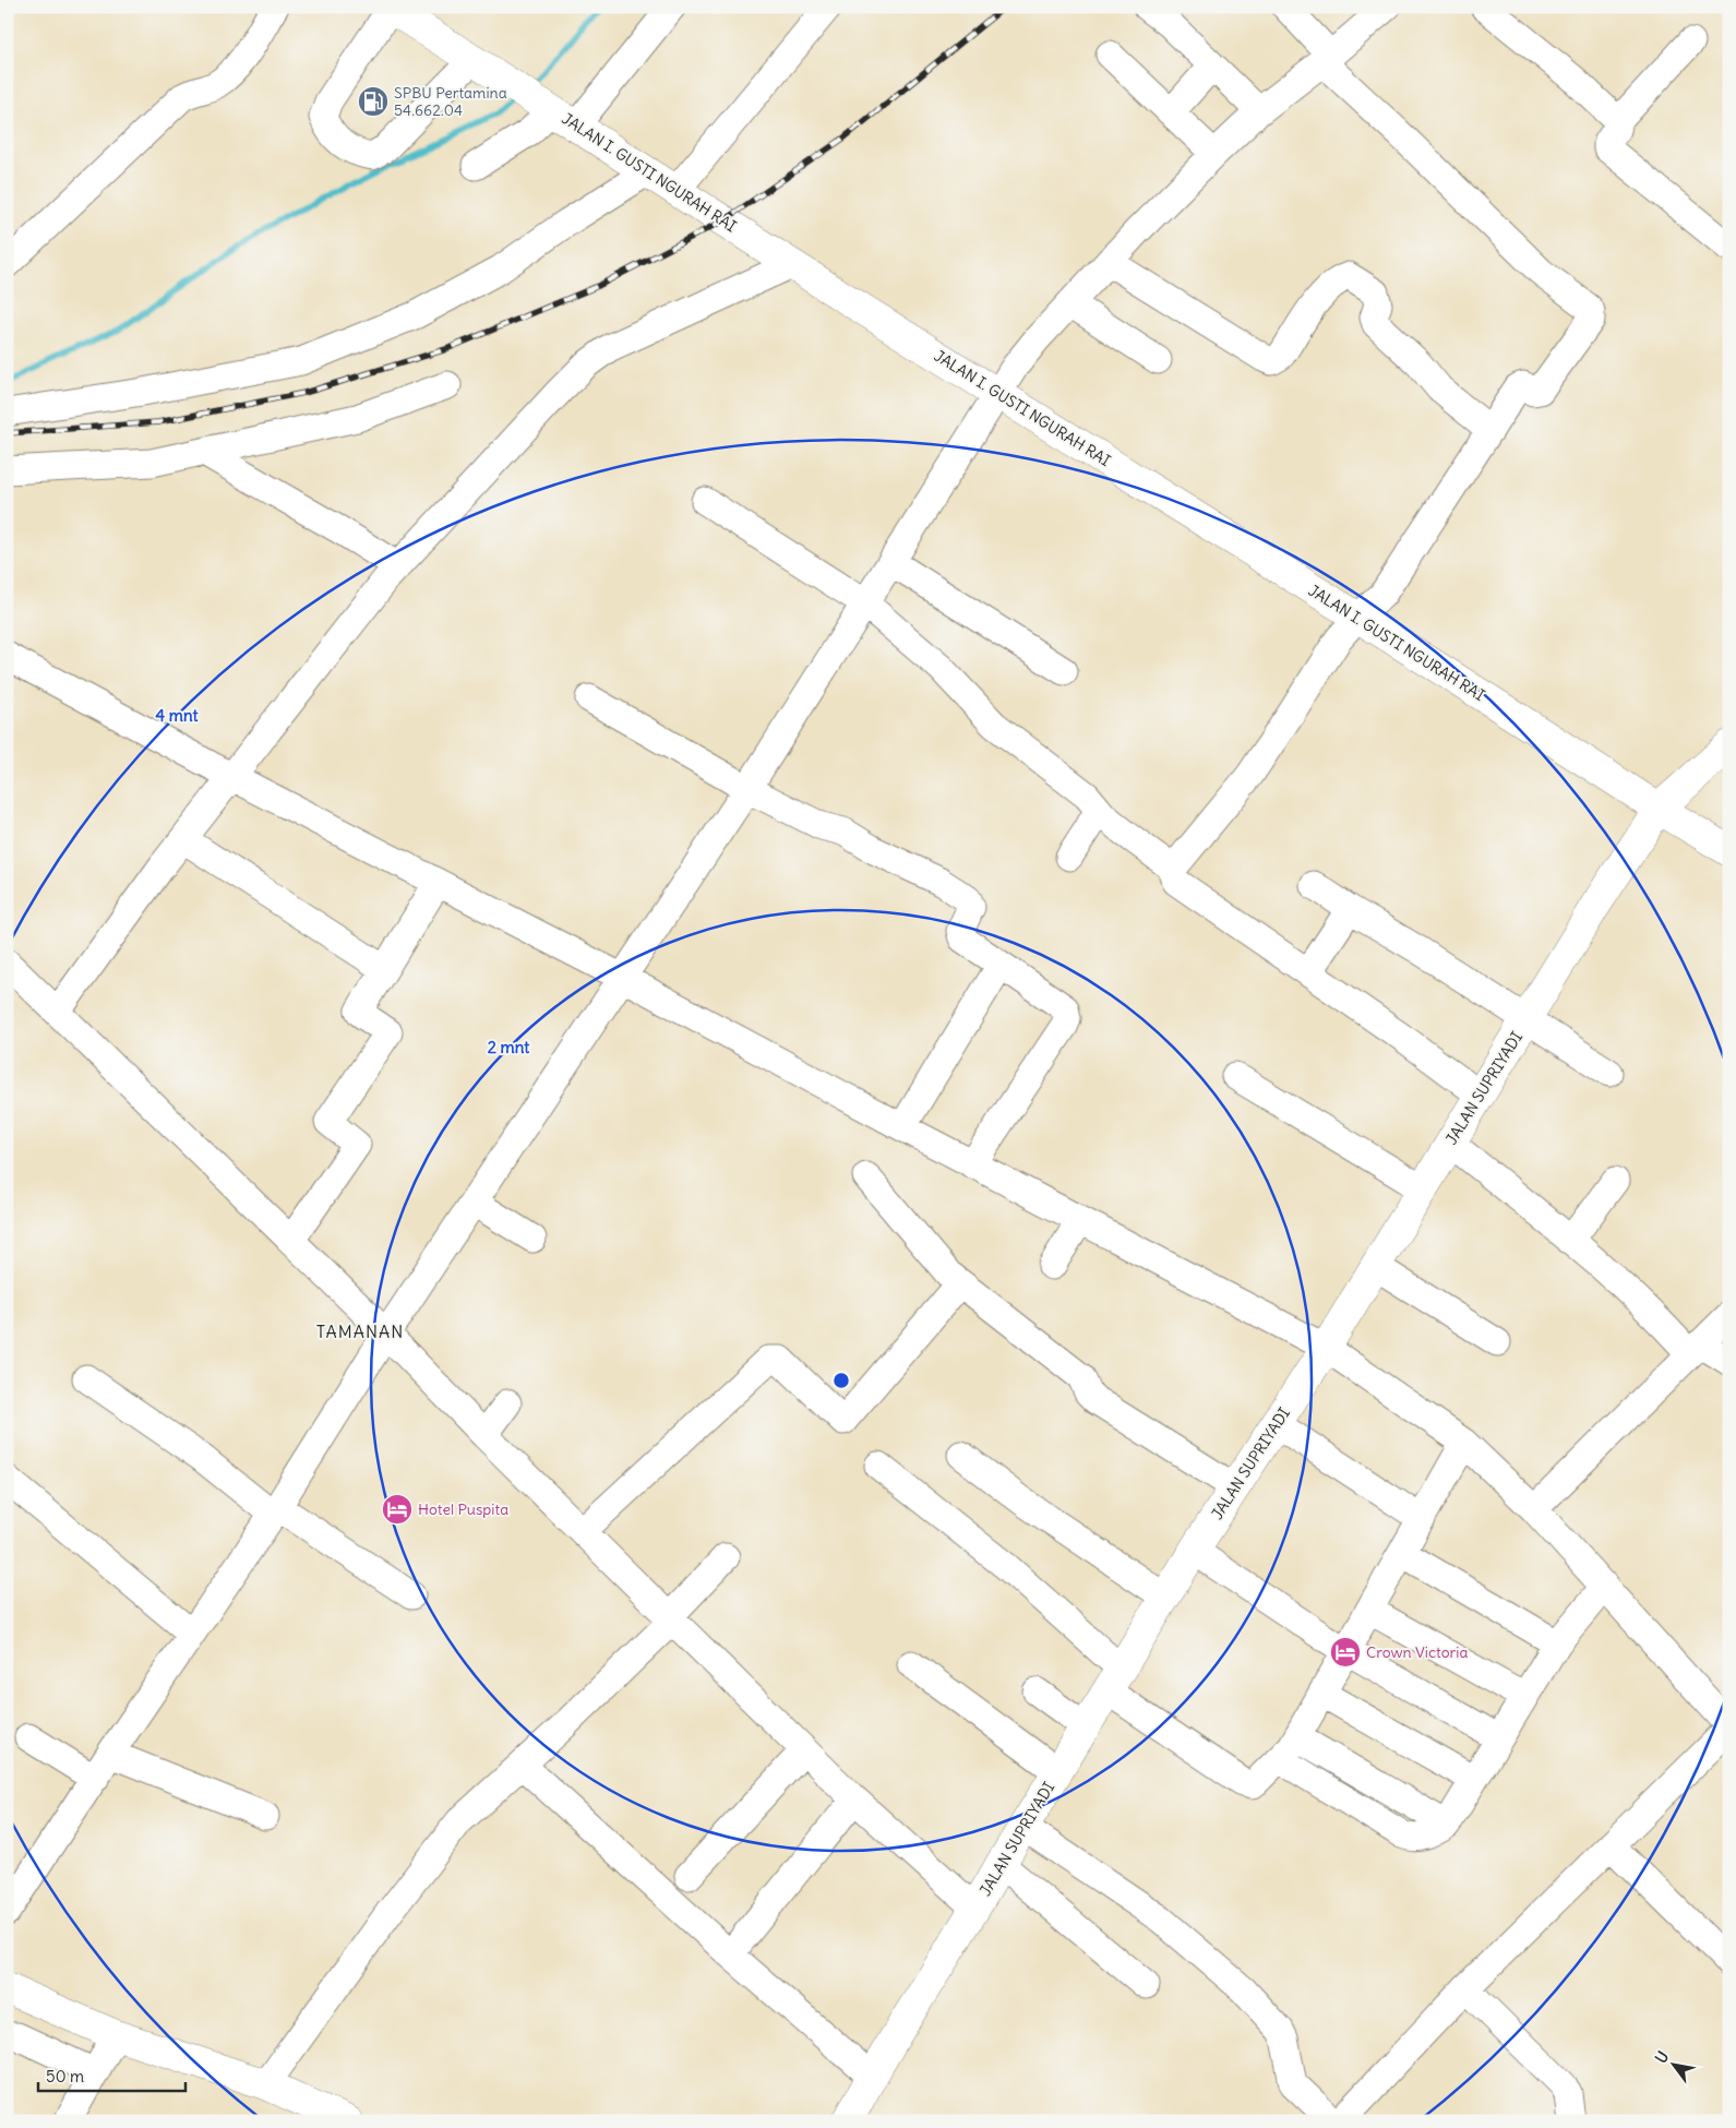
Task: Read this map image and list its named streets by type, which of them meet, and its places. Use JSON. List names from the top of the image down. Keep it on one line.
{"streets":{"main road":["JALAN I. GUSTI NGURAH RAI","JALAN SUPRIYADI"]},"crossings":[["JALAN I. GUSTI NGURAH RAI","JALAN SUPRIYADI"]],"districts":["TAMANAN"],"places":{"fuel station":["SPBU Pertamina 54.662.04"],"hotel":["Hotel Puspita","Crown Victoria"]},"scale_bar":"50 m","north":"top left","rings":["4 mnt","2 mnt"]}
